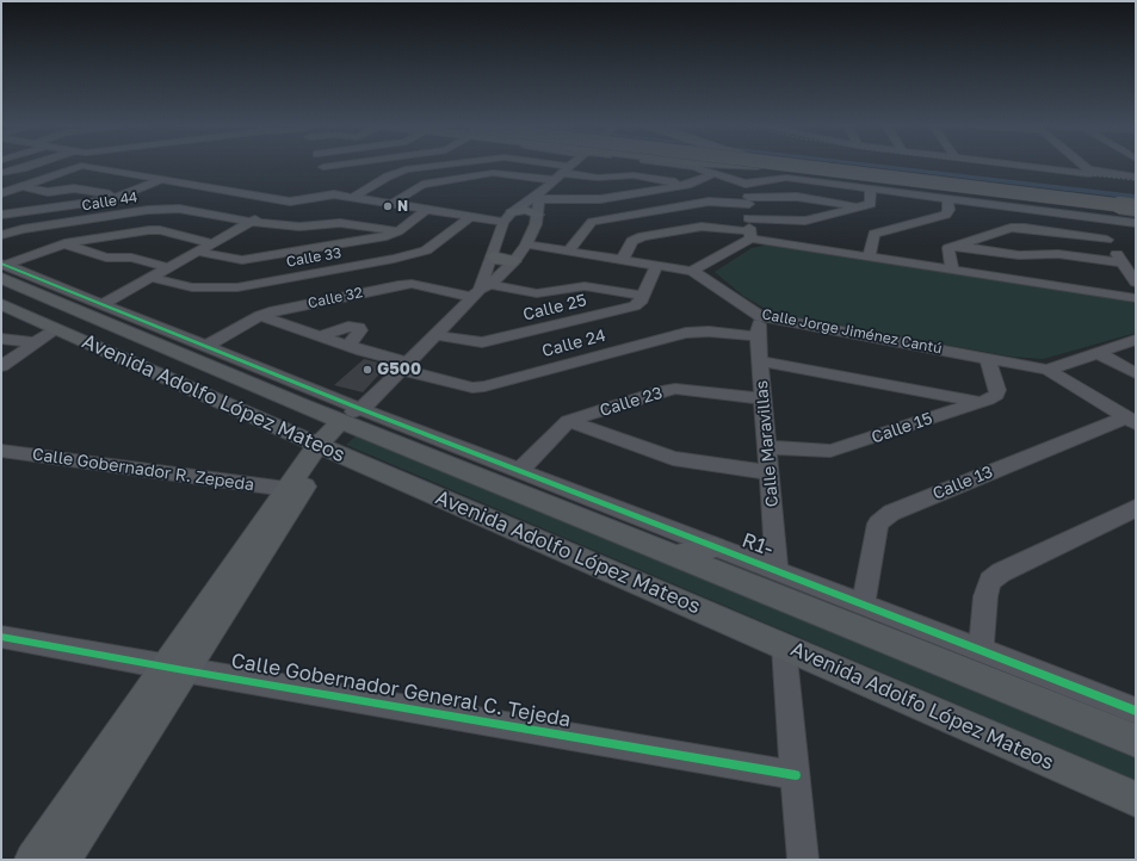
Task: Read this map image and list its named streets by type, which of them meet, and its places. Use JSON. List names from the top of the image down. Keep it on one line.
{"streets":{"main road":["Avenida Adolfo López Mateos"],"street":["Calle 44","Calle 33","Calle 32","Calle 25","Calle Jorge Jiménez Cantú","Calle 24","Calle 23","Calle 15","Calle Maravillas","Calle Gobernador R. Zepeda","Calle 13","R1-","Calle Gobernador General C. Tejeda"]},"crossings":[["Calle 32","Calle 25"],["Calle 32","Calle 24"],["Calle 25","Calle Jorge Jiménez Cantú"],["Calle Jorge Jiménez Cantú","Calle 15"],["Calle Jorge Jiménez Cantú","Calle Maravillas"],["Calle Jorge Jiménez Cantú","Calle 13"],["Calle 24","Calle Maravillas"],["Avenida Adolfo López Mateos","R1-"],["Calle 23","Calle Maravillas"],["Calle 23","R1-"],["Calle 15","Calle Maravillas"],["Calle Maravillas","R1-"],["Calle 13","R1-"]],"places":["N","G500"]}
